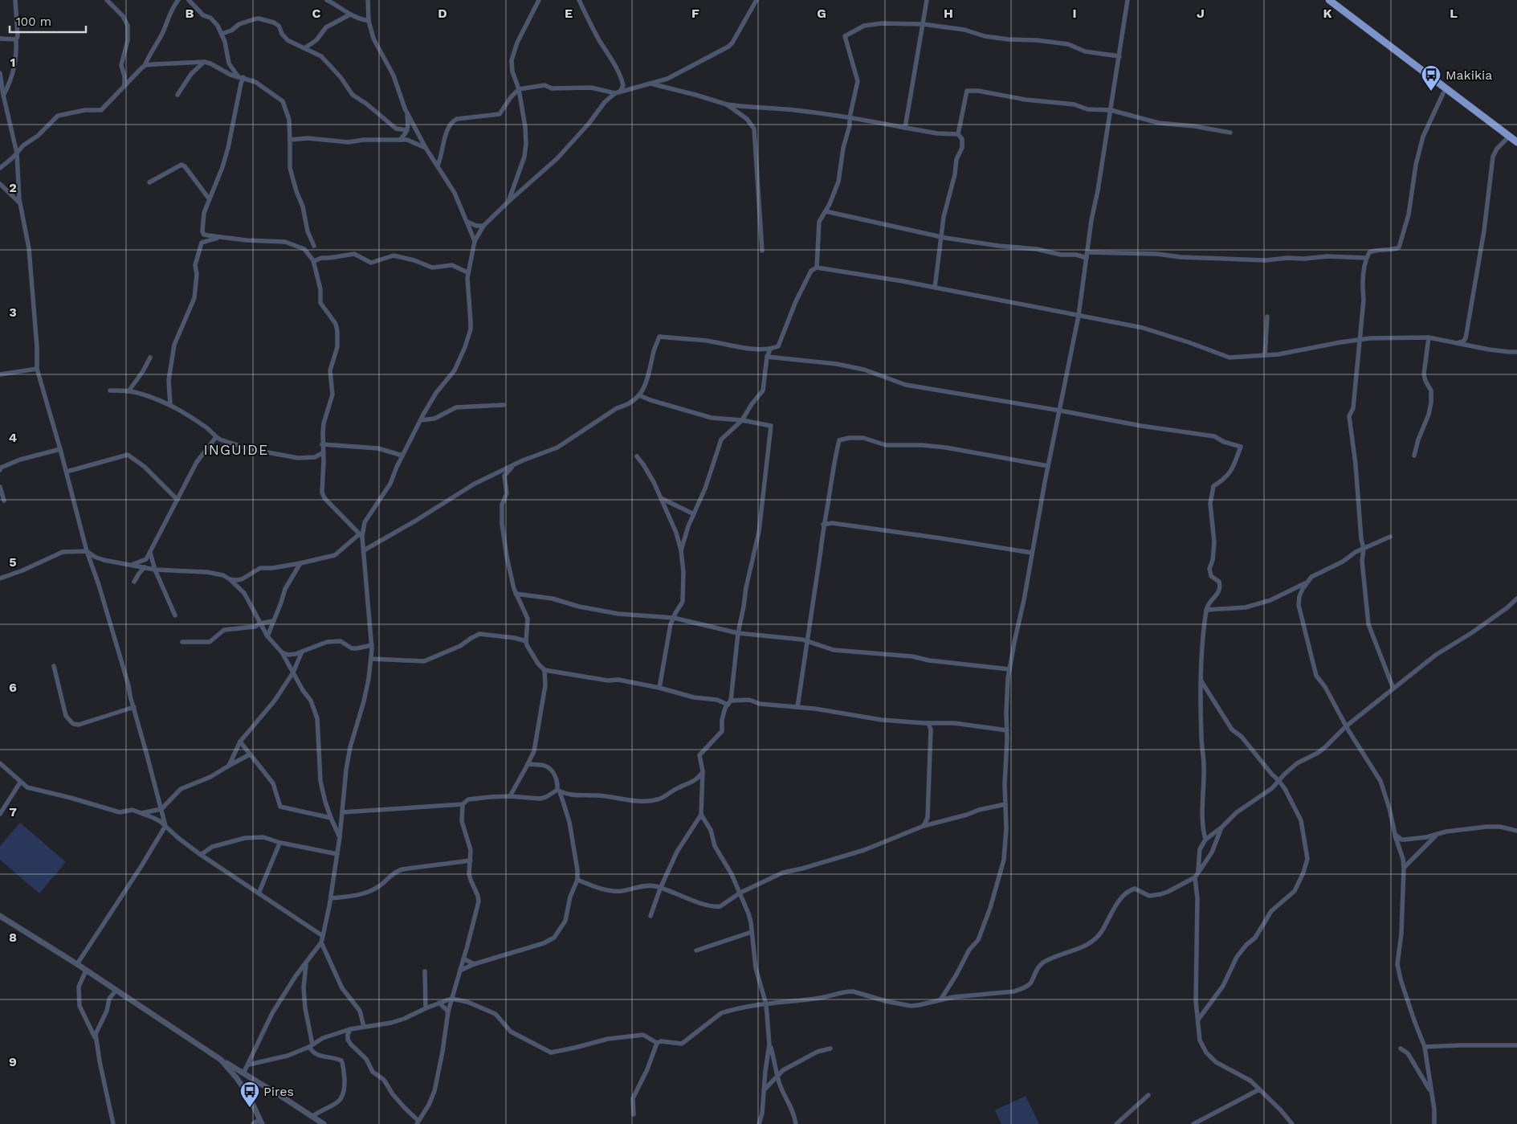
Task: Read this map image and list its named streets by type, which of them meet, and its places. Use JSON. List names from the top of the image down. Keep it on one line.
{"districts":["INGUIDE"],"places":{"bus stop":["Makikia","Pires"]},"scale_bar":"100 m","grid":{"columns":["B","C","D","E","F","G","H","I","J","K","L"],"rows":["1","2","3","4","5","6","7","8","9"]}}
